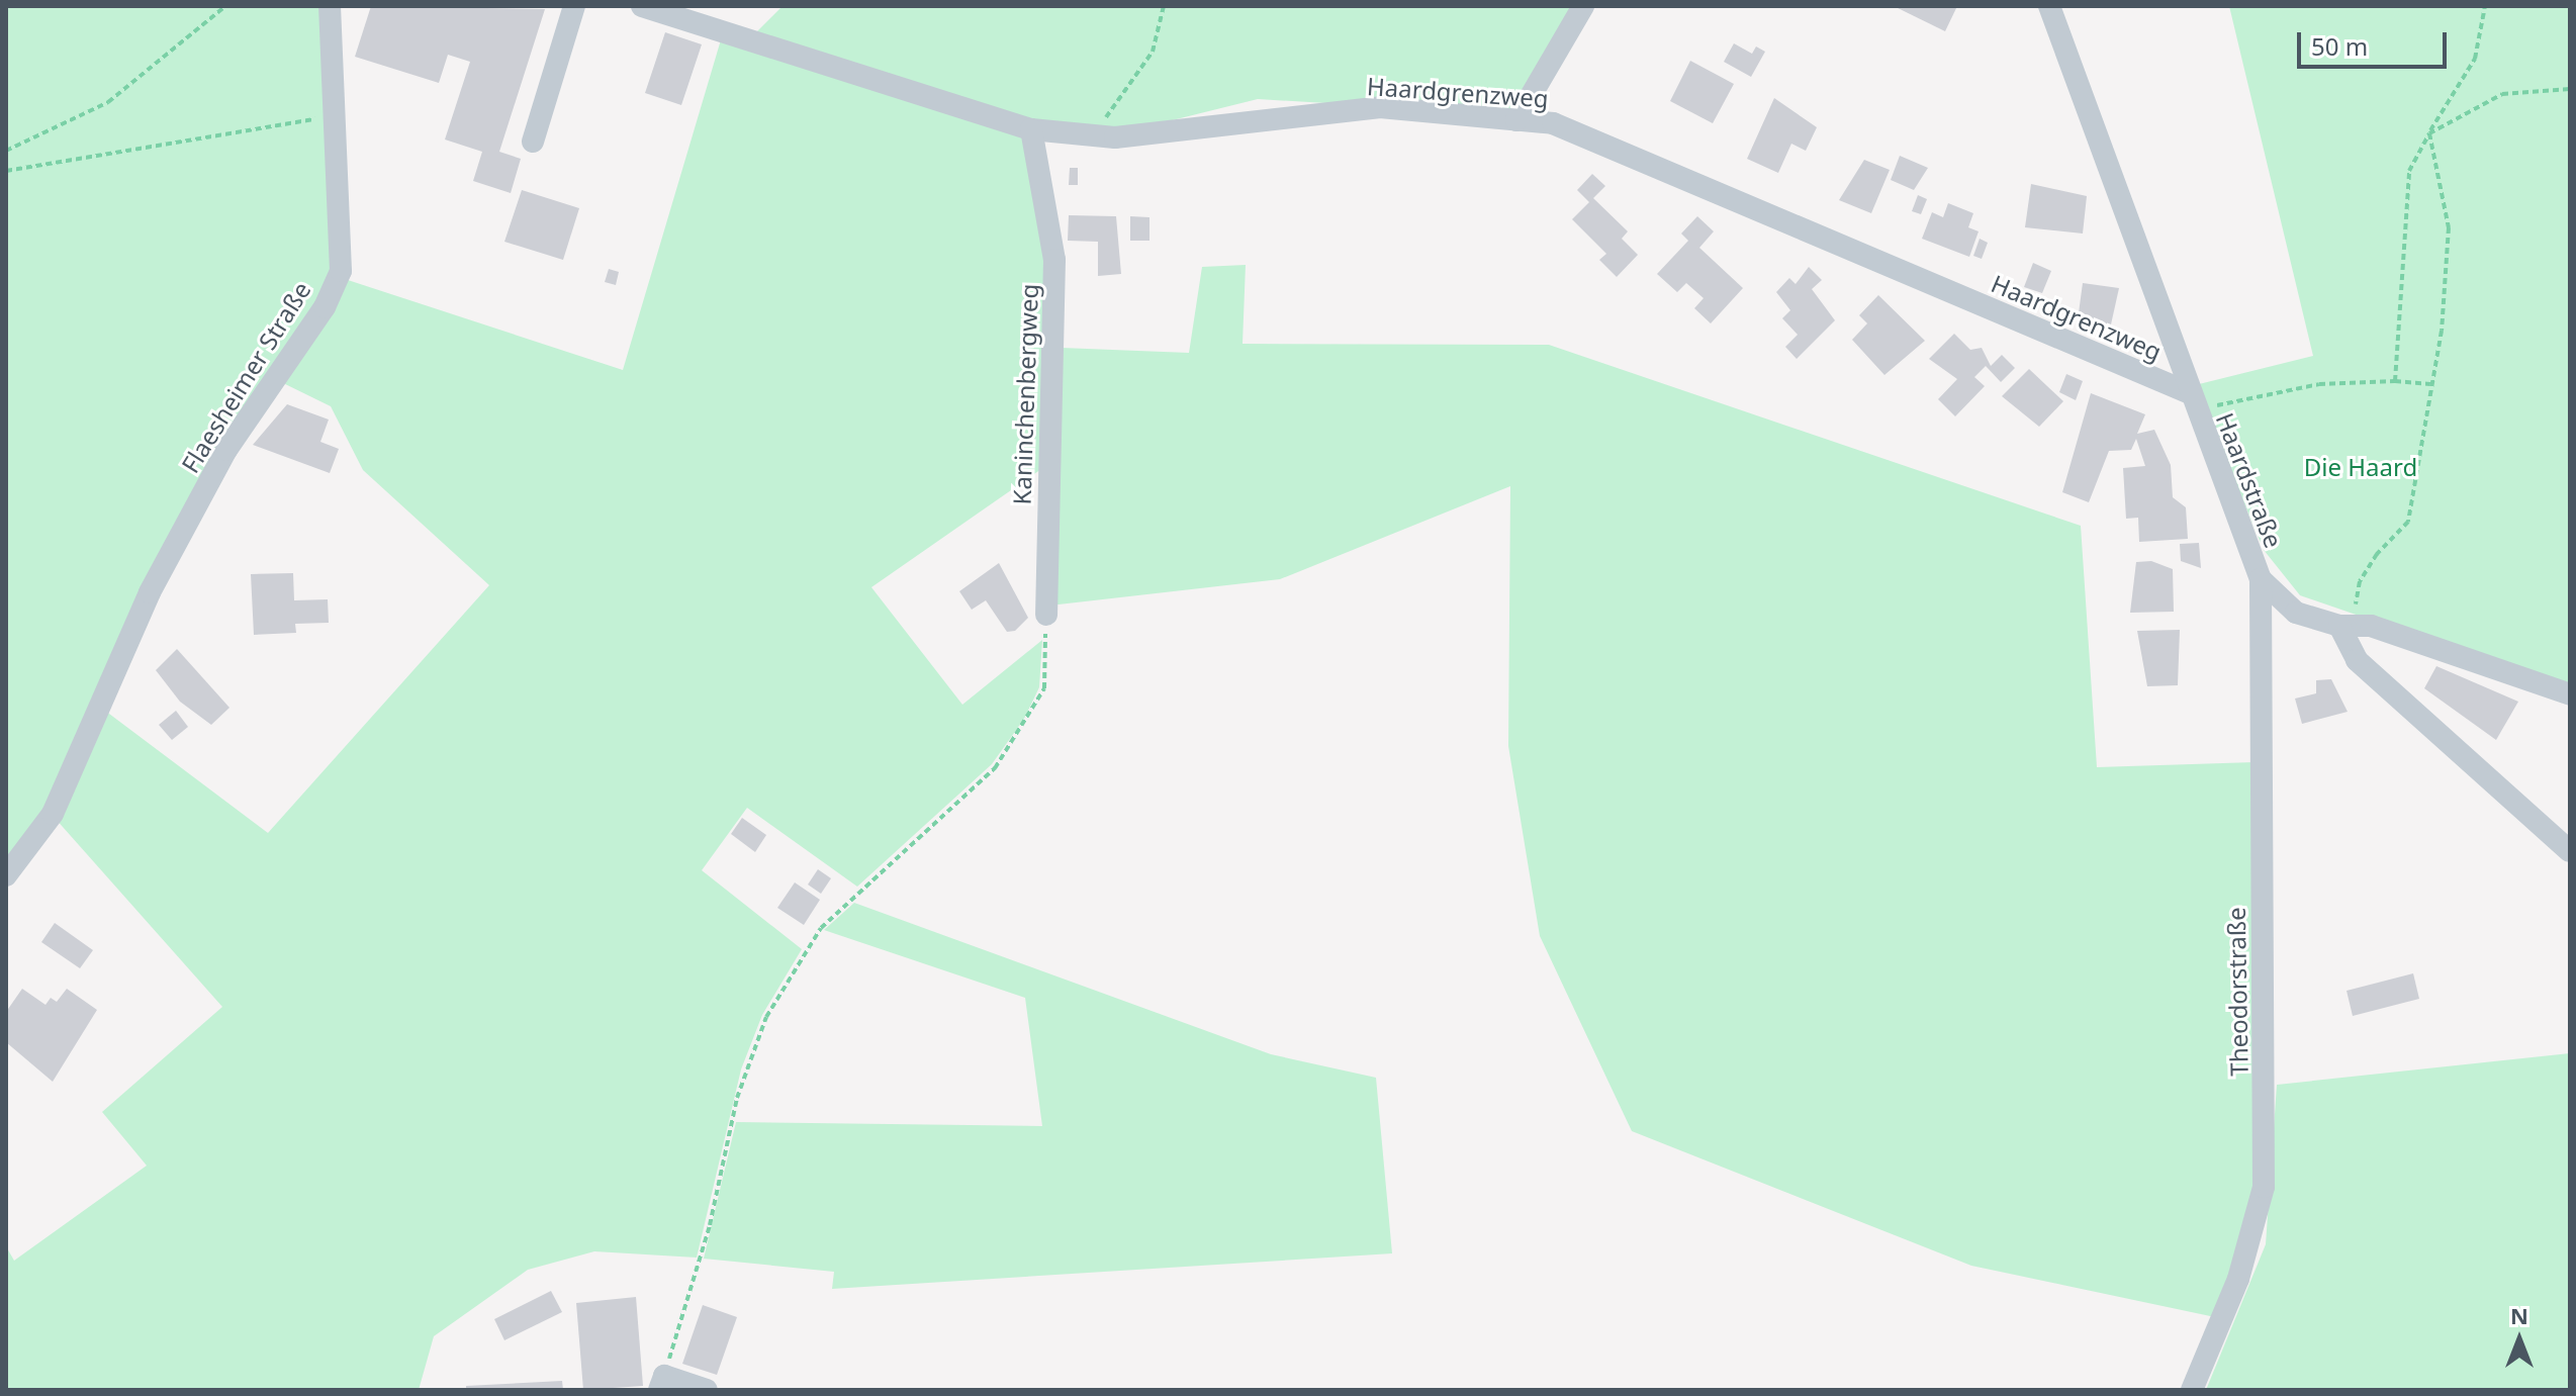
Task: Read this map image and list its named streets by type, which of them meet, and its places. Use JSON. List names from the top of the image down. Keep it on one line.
{"streets":{"street":["Haardgrenzweg","Flaesheimer Straße","Kaninchenbergweg","Haardstraße","Theodorstraße"]},"crossings":[["Haardgrenzweg","Kaninchenbergweg"],["Haardgrenzweg","Haardstraße"],["Haardstraße","Theodorstraße"]],"parks":["Die Haard"],"scale_bar":"50 m","north":"top"}
